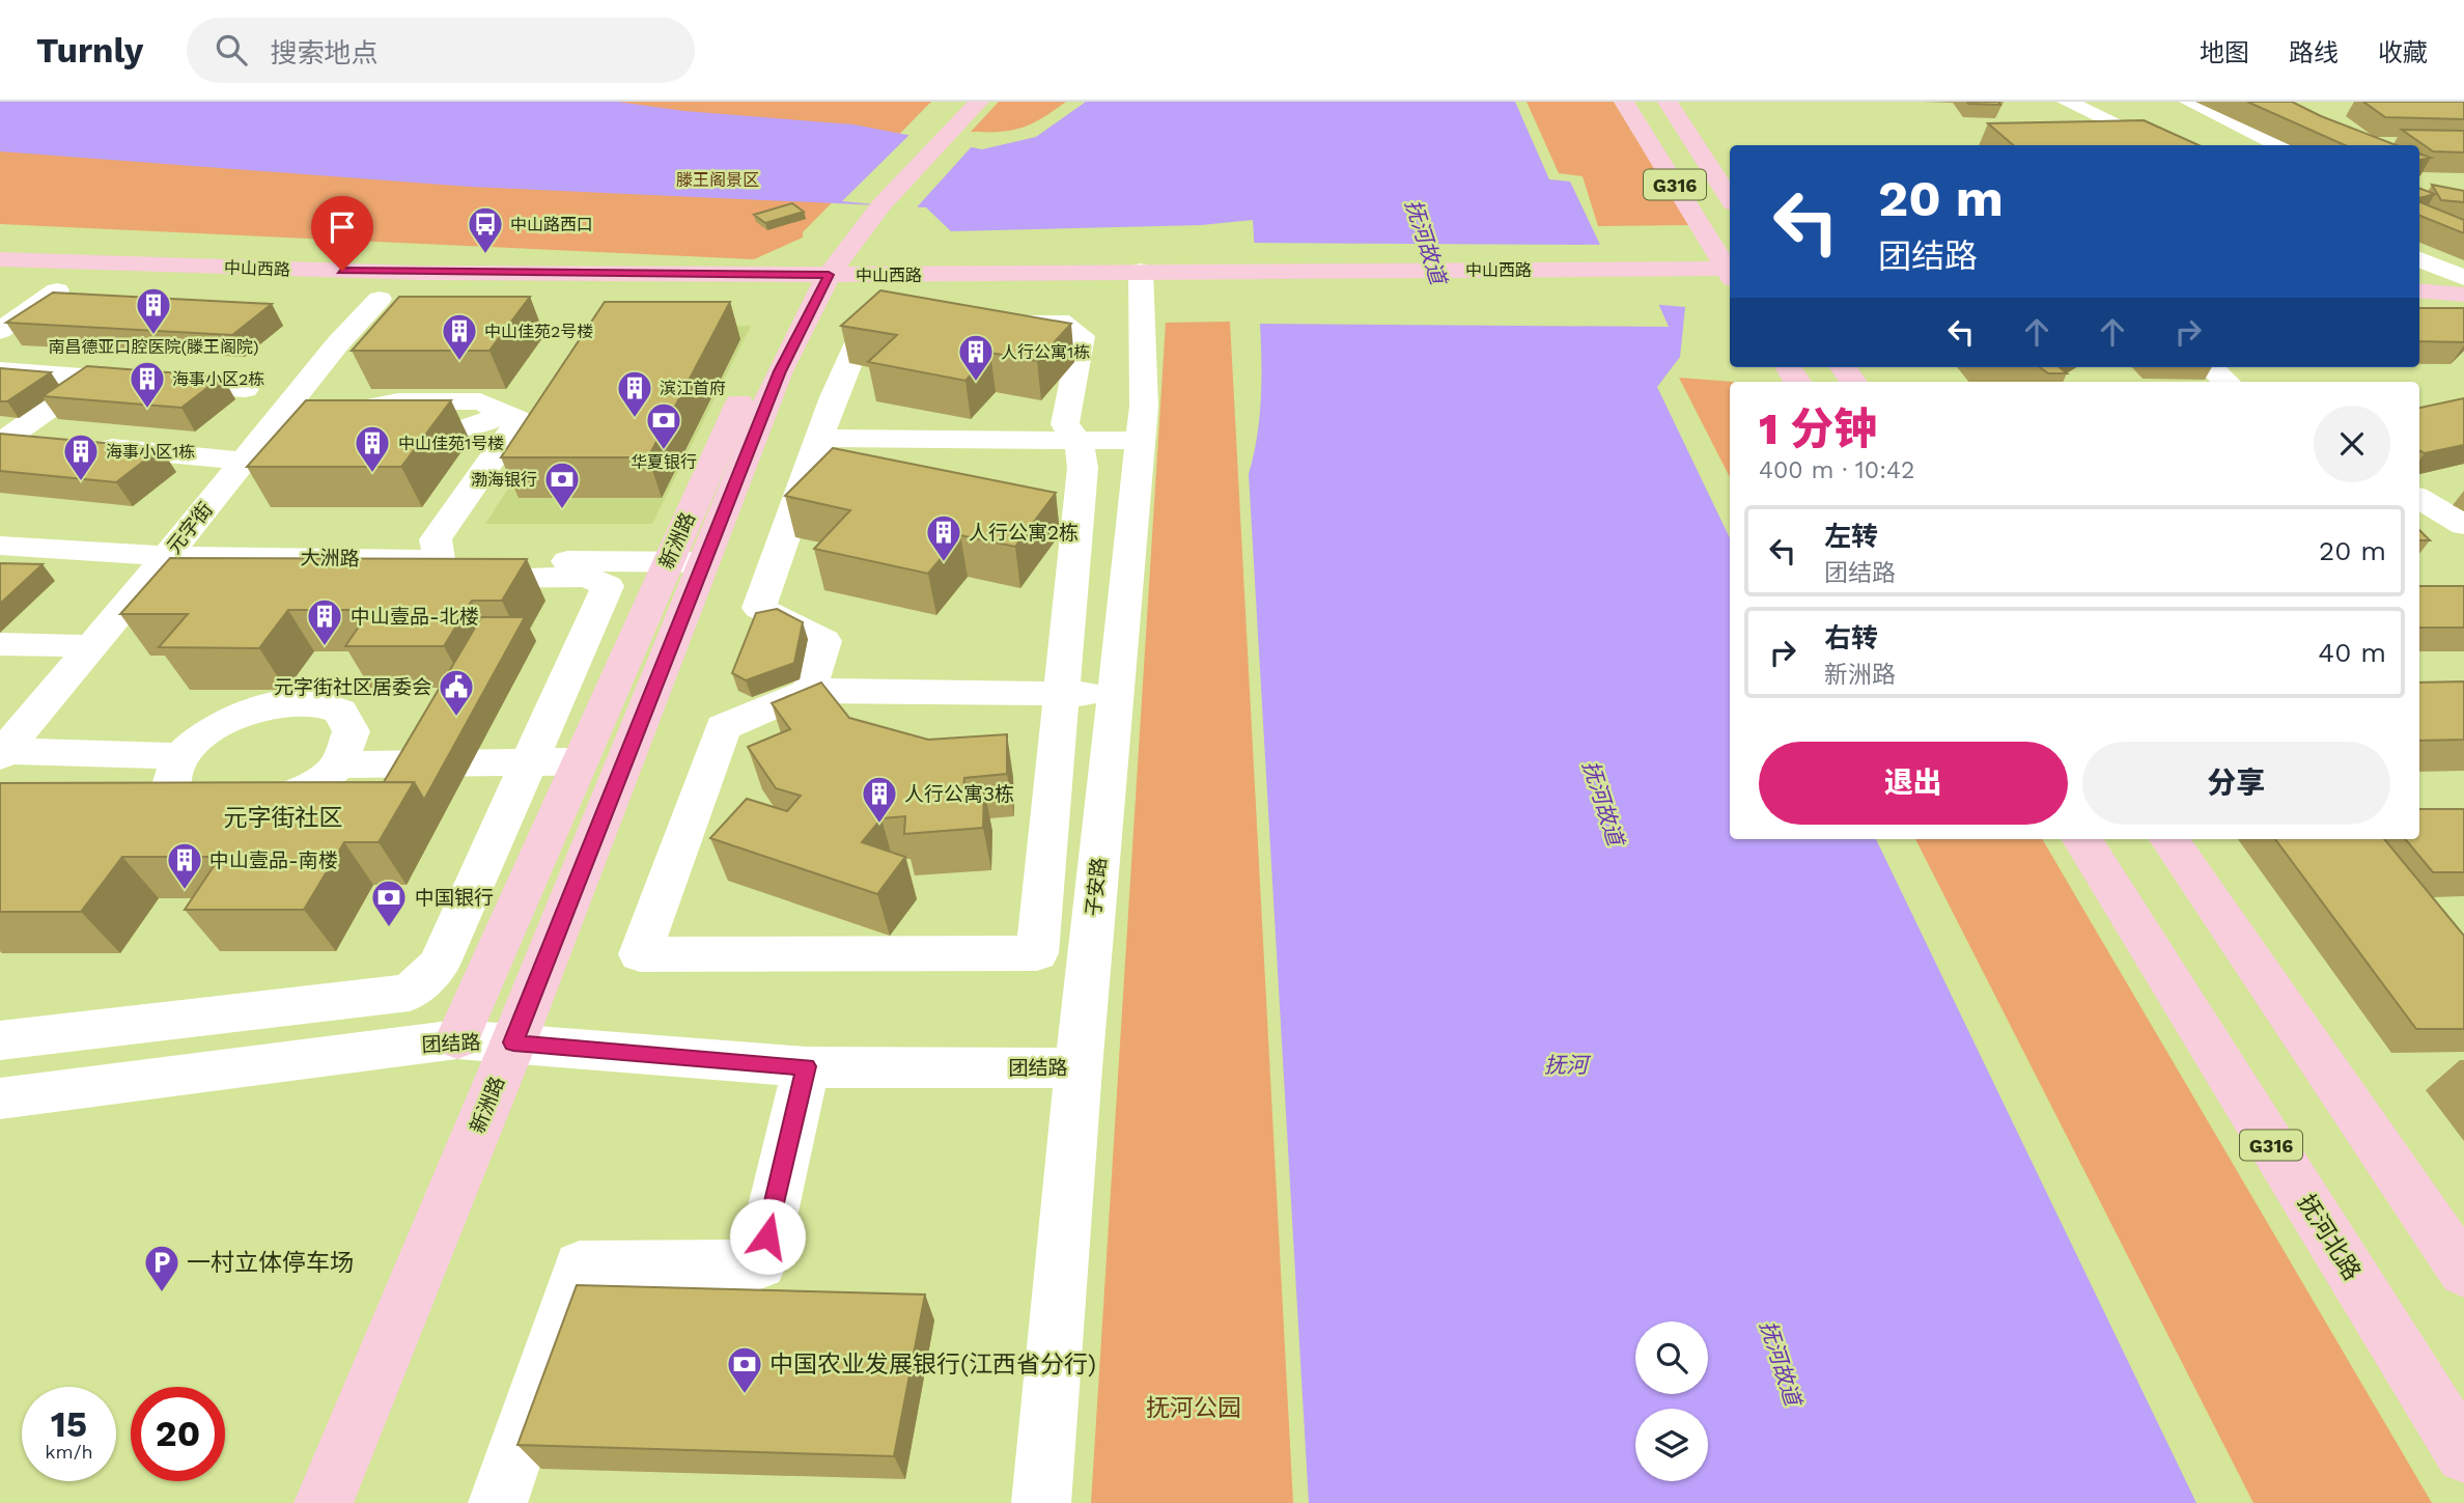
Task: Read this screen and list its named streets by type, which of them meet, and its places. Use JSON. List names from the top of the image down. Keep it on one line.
{"streets":{"main road":["G316","中山西路","新洲路","抚河北路"],"street":["元字街","大洲路","子安路","团结路"]},"crossings":[["中山西路","新洲路"],["中山西路","子安路"],["元字街","大洲路"],["新洲路","大洲路"],["新洲路","团结路"],["子安路","团结路"]],"districts":["元字街社区"],"water":["抚河故道","抚河"],"parks":["滕王阁景区","抚河公园"],"places":{"bus stop":["中山路西口"],"building":["南昌德亚口腔医院(滕王阁院)","中山佳苑2号楼","人行公寓1栋","海事小区2栋","滨江首府","中山佳苑1号楼","海事小区1栋","人行公寓2栋","中山壹品-北楼","人行公寓3栋","中山壹品-南楼"],"bank":["华夏银行","渤海银行","中国银行","中国农业发展银行(江西省分行)"],"public building":["元字街社区居委会"],"parking":["一村立体停车场"]},"page":{"header":"Turnly","search":"搜索地点","nav":["地图","路线","收藏"],"turn":["20 m","团结路"],"heading":["1 分钟","400 m · 10:42"],"list":[{"name":"左转","note":"团结路","value":"20 m"},{"name":"右转","note":"新洲路","value":"40 m"}],"buttons":["退出","分享"],"speed":"15 km/h","limit":"20"}}
